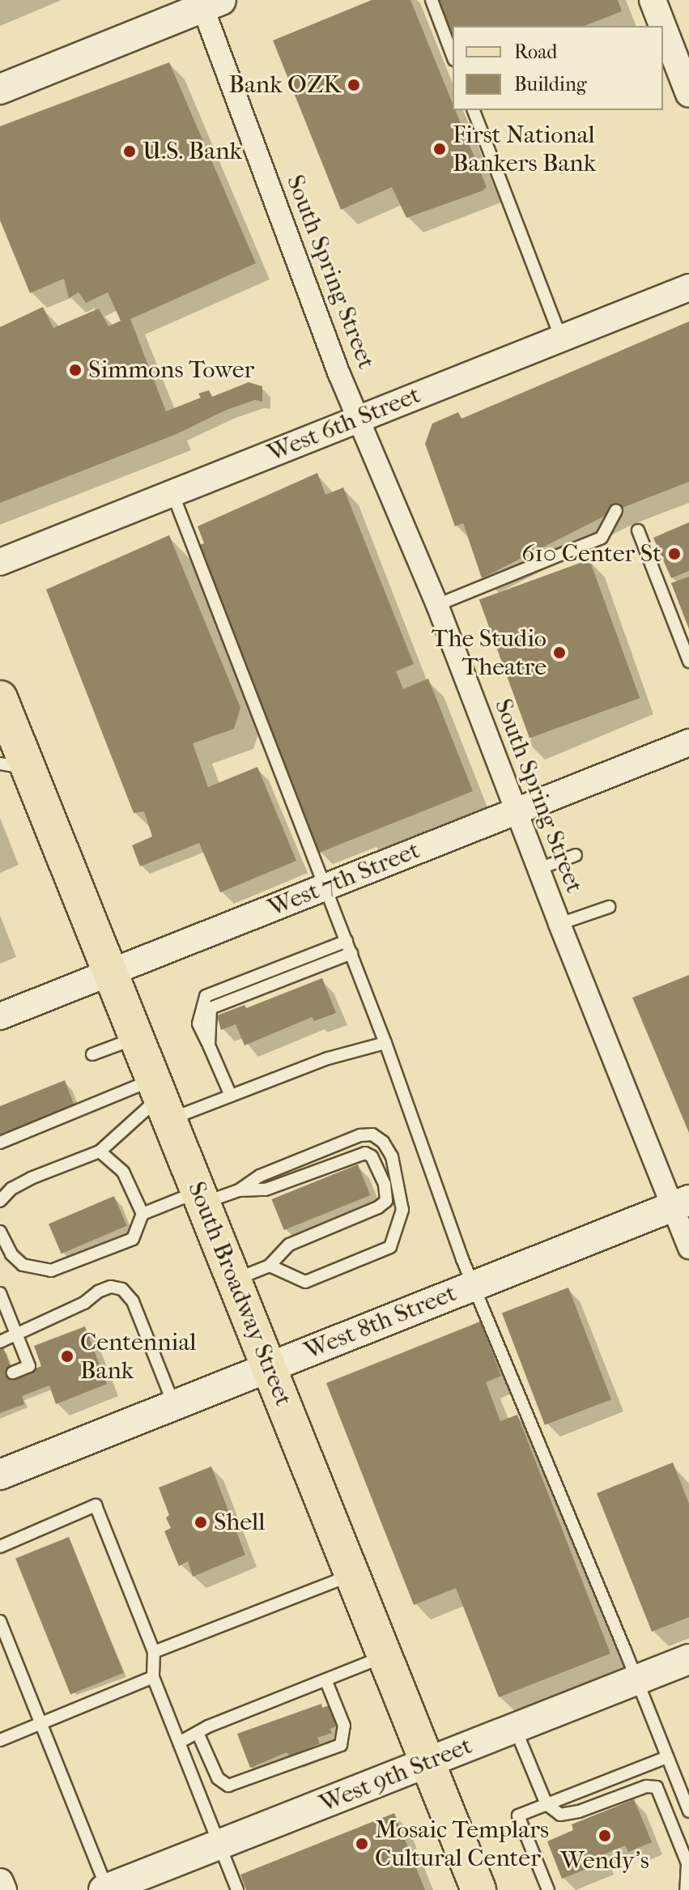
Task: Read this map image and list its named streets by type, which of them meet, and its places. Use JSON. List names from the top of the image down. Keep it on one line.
{"streets":{"main road":["South Broadway Street","West 8th Street","West 9th Street"],"street":["South Spring Street","West 6th Street","West 7th Street"]},"crossings":[["South Spring Street","West 6th Street"],["South Spring Street","West 7th Street"],["South Spring Street","West 8th Street"],["West 7th Street","South Broadway Street"],["South Broadway Street","West 8th Street"],["South Broadway Street","West 9th Street"]],"places":["Bank OZK","First National Bankers Bank","U.S. Bank","Simmons Tower","610 Center St","The Studio Theatre","Centennial Bank","Shell","Wendy's","Mosaic Templars Cultural Center"],"legend":["Road","Building"]}
